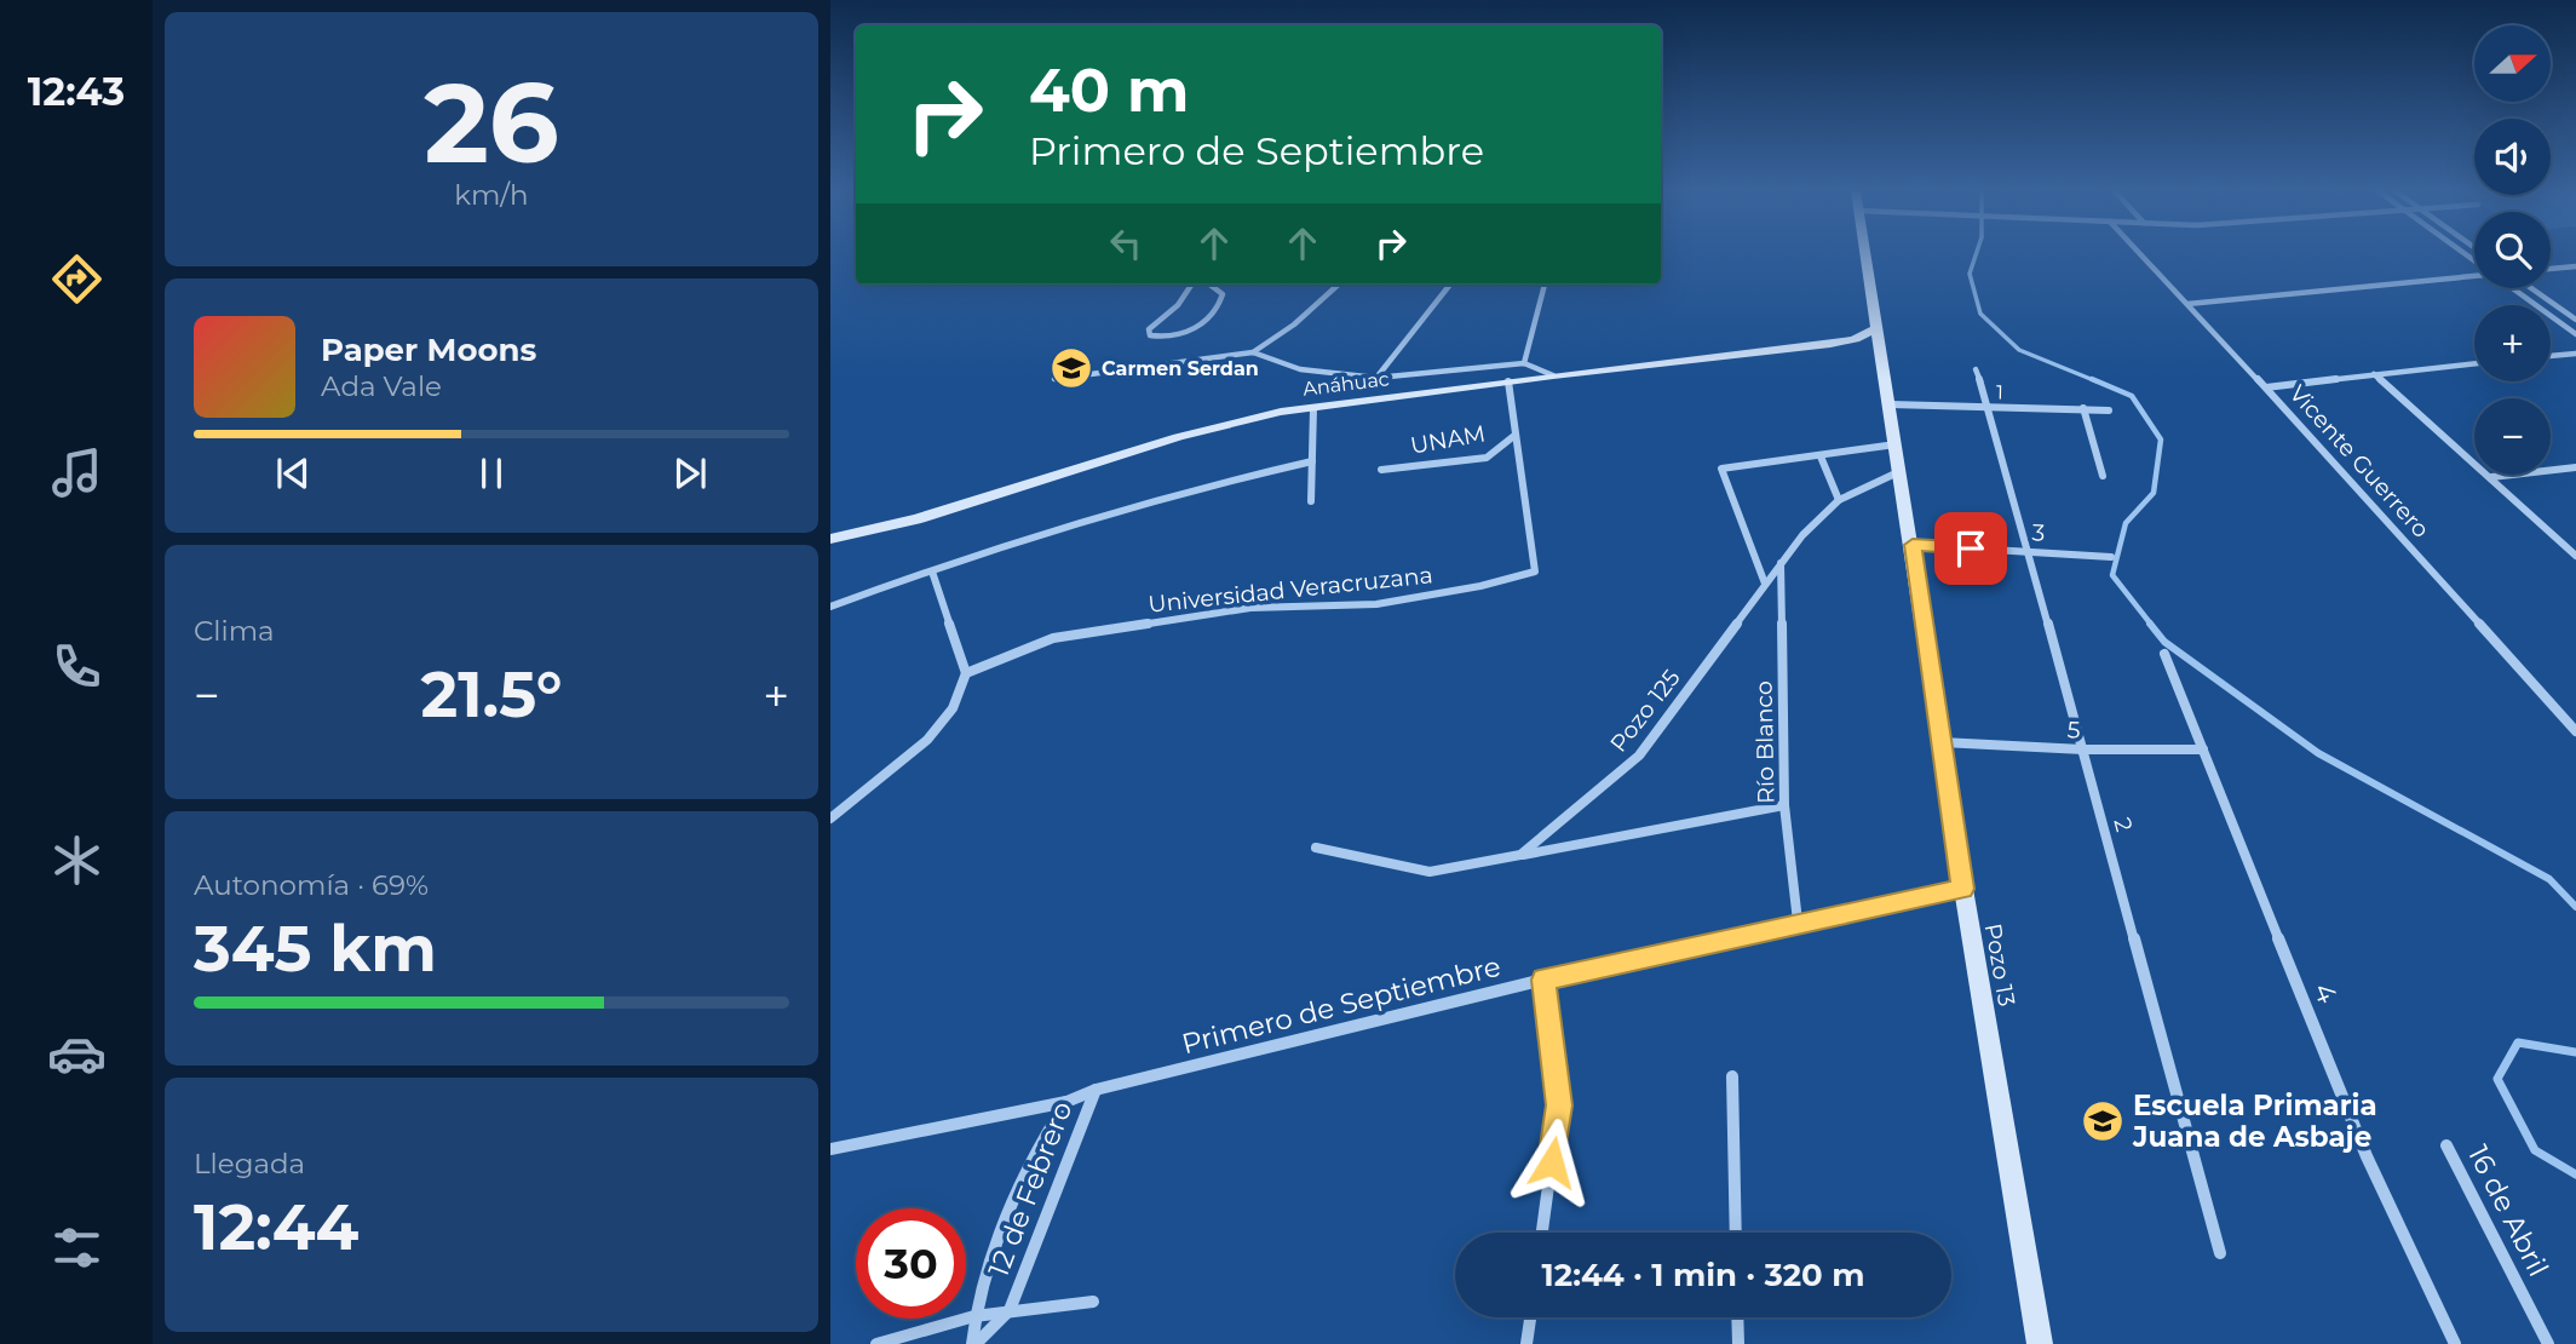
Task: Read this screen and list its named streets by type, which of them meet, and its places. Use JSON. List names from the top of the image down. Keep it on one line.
{"streets":{"main road":["Anáhuac","Pozo 13"],"street":["1","UNAM","Vicente Guerrero","3","Universidad Veracruzana","Pozo 125","5","Río Blanco","2","4","Primero de Septiembre","12 de Febrero","16 de Abril"]},"crossings":[["Anáhuac","Universidad Veracruzana"],["Anáhuac","Pozo 13"],["1","2"],["1","Pozo 13"],["UNAM","Universidad Veracruzana"],["3","2"],["3","Pozo 13"],["Pozo 125","Río Blanco"],["Pozo 125","Pozo 13"],["5","2"],["5","Pozo 13"],["5","4"],["Río Blanco","Primero de Septiembre"],["Pozo 13","Primero de Septiembre"],["Primero de Septiembre","12 de Febrero"]],"places":{"school or university":["Carmen Serdan","Escuela Primaria Juana de Asbaje"]},"north":"right","page":{"tabs":"12:43","tile":[["26","km/h"],"Clima",["Autonomía · 69%","345 km"],["Llegada","12:44"]],"map_buttons":["+","−"],"turn":["40 m","Primero de Septiembre"],"song":["Paper Moons","Ada Vale"],"heat":["−","21.5°","+"],"limit":"30","trip":"12:44 · 1 min · 320 m"}}
